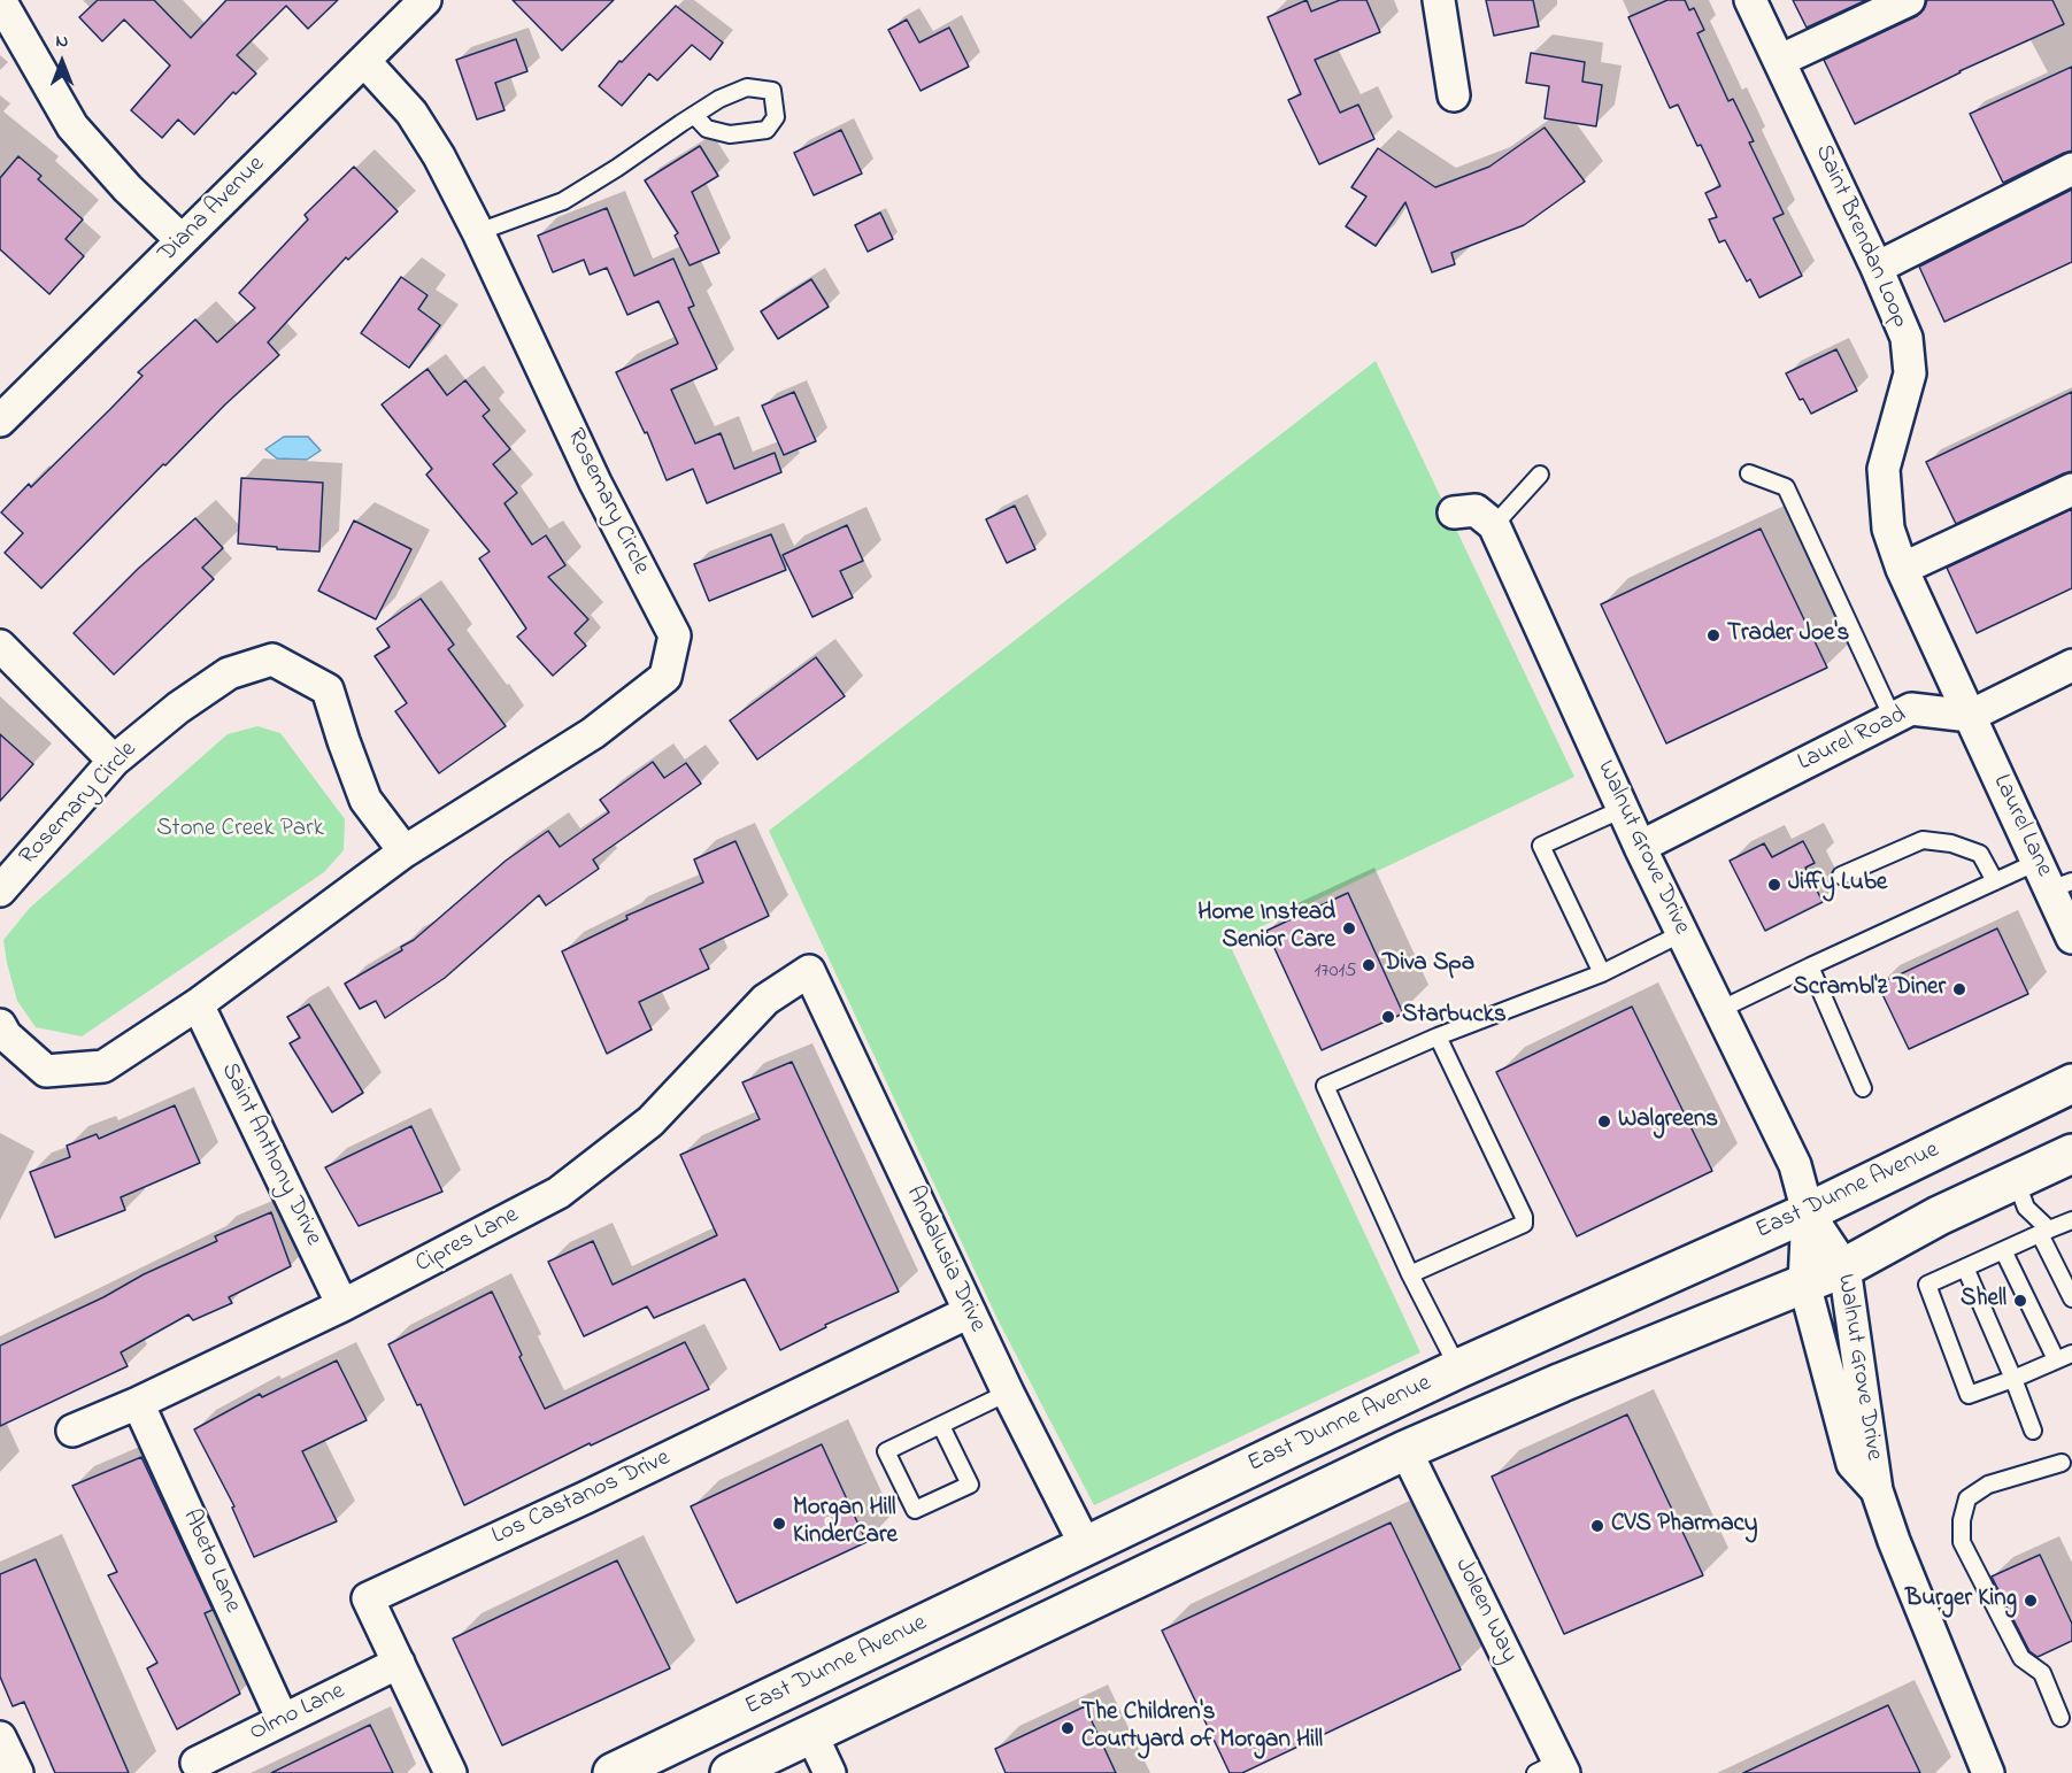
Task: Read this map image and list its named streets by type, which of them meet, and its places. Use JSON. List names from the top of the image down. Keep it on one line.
{"streets":{"main road":["East Dunne Avenue"],"street":["Diana Avenue","Saint Brendan Loop","Rosemary Circle","Laurel Road","Laurel Lane","Walnut Grove Drive","Saint Anthony Drive","Cipres Lane","Andalusia Drive","Los Castanos Drive","Abeto Lane","Joleen Way","Olmo Lane"]},"crossings":[["Diana Avenue","Rosemary Circle"],["Saint Brendan Loop","Laurel Road"],["Saint Brendan Loop","Laurel Lane"],["Rosemary Circle","Saint Anthony Drive"],["Laurel Road","Laurel Lane"],["Laurel Road","Walnut Grove Drive"],["Walnut Grove Drive","East Dunne Avenue"],["Saint Anthony Drive","Cipres Lane"],["East Dunne Avenue","Andalusia Drive"],["East Dunne Avenue","Joleen Way"],["Cipres Lane","Andalusia Drive"],["Cipres Lane","Abeto Lane"],["Andalusia Drive","Los Castanos Drive"],["Los Castanos Drive","Olmo Lane"],["Abeto Lane","Olmo Lane"]],"parks":["Stone Creek Park"],"places":["Trader Joe's","Jiffy Lube","Home Instead Senior Care","Diva Spa","Scrambl'z Diner","Starbucks","Walgreens","Shell","Morgan Hill KinderCare","CVS Pharmacy","Burger King","The Children's Courtyard of Morgan Hill"],"house_numbers":["17015"],"north":"top"}
